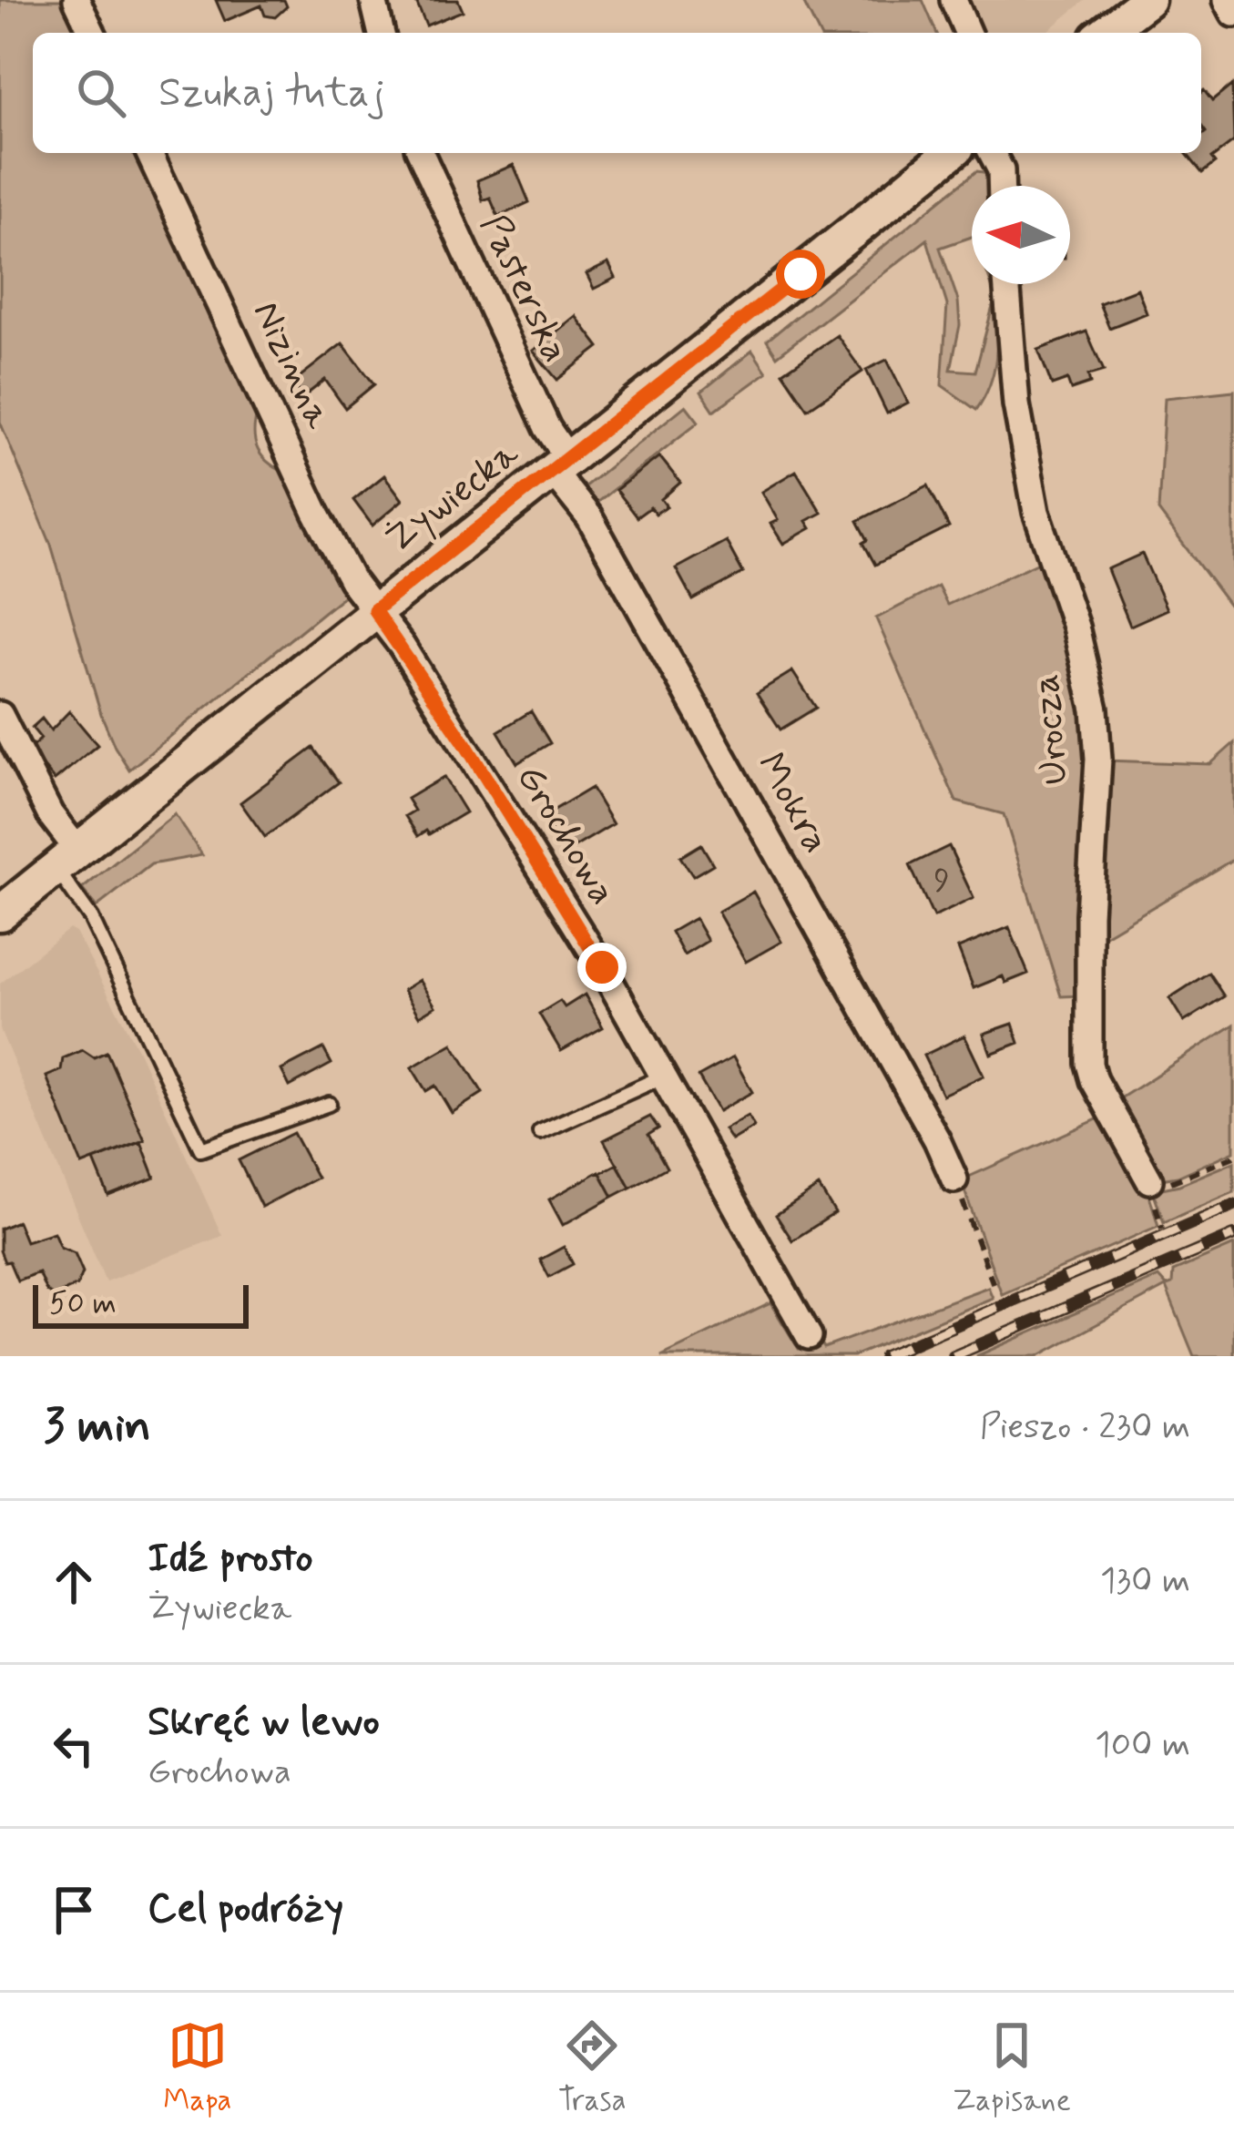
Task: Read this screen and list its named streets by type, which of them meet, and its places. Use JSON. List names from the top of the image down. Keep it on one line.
{"streets":{"main road":["Żywiecka"],"street":["Pasterska","Nizinna","Urocza","Mokra","Grochowa"]},"crossings":[["Pasterska","Żywiecka"],["Pasterska","Mokra"],["Nizinna","Żywiecka"],["Nizinna","Grochowa"],["Żywiecka","Mokra"],["Żywiecka","Grochowa"]],"house_numbers":["9"],"scale_bar":"50 m","north":"left","page":{"search":"Szukaj tutaj","scale":"50 m","heading":["3 min","Pieszo · 230 m"],"list":[["Idź prosto","Żywiecka","130 m"],["Skręć w lewo","Grochowa","100 m"],"Cel podróży"],"nav":["Mapa","Trasa","Zapisane"]}}
